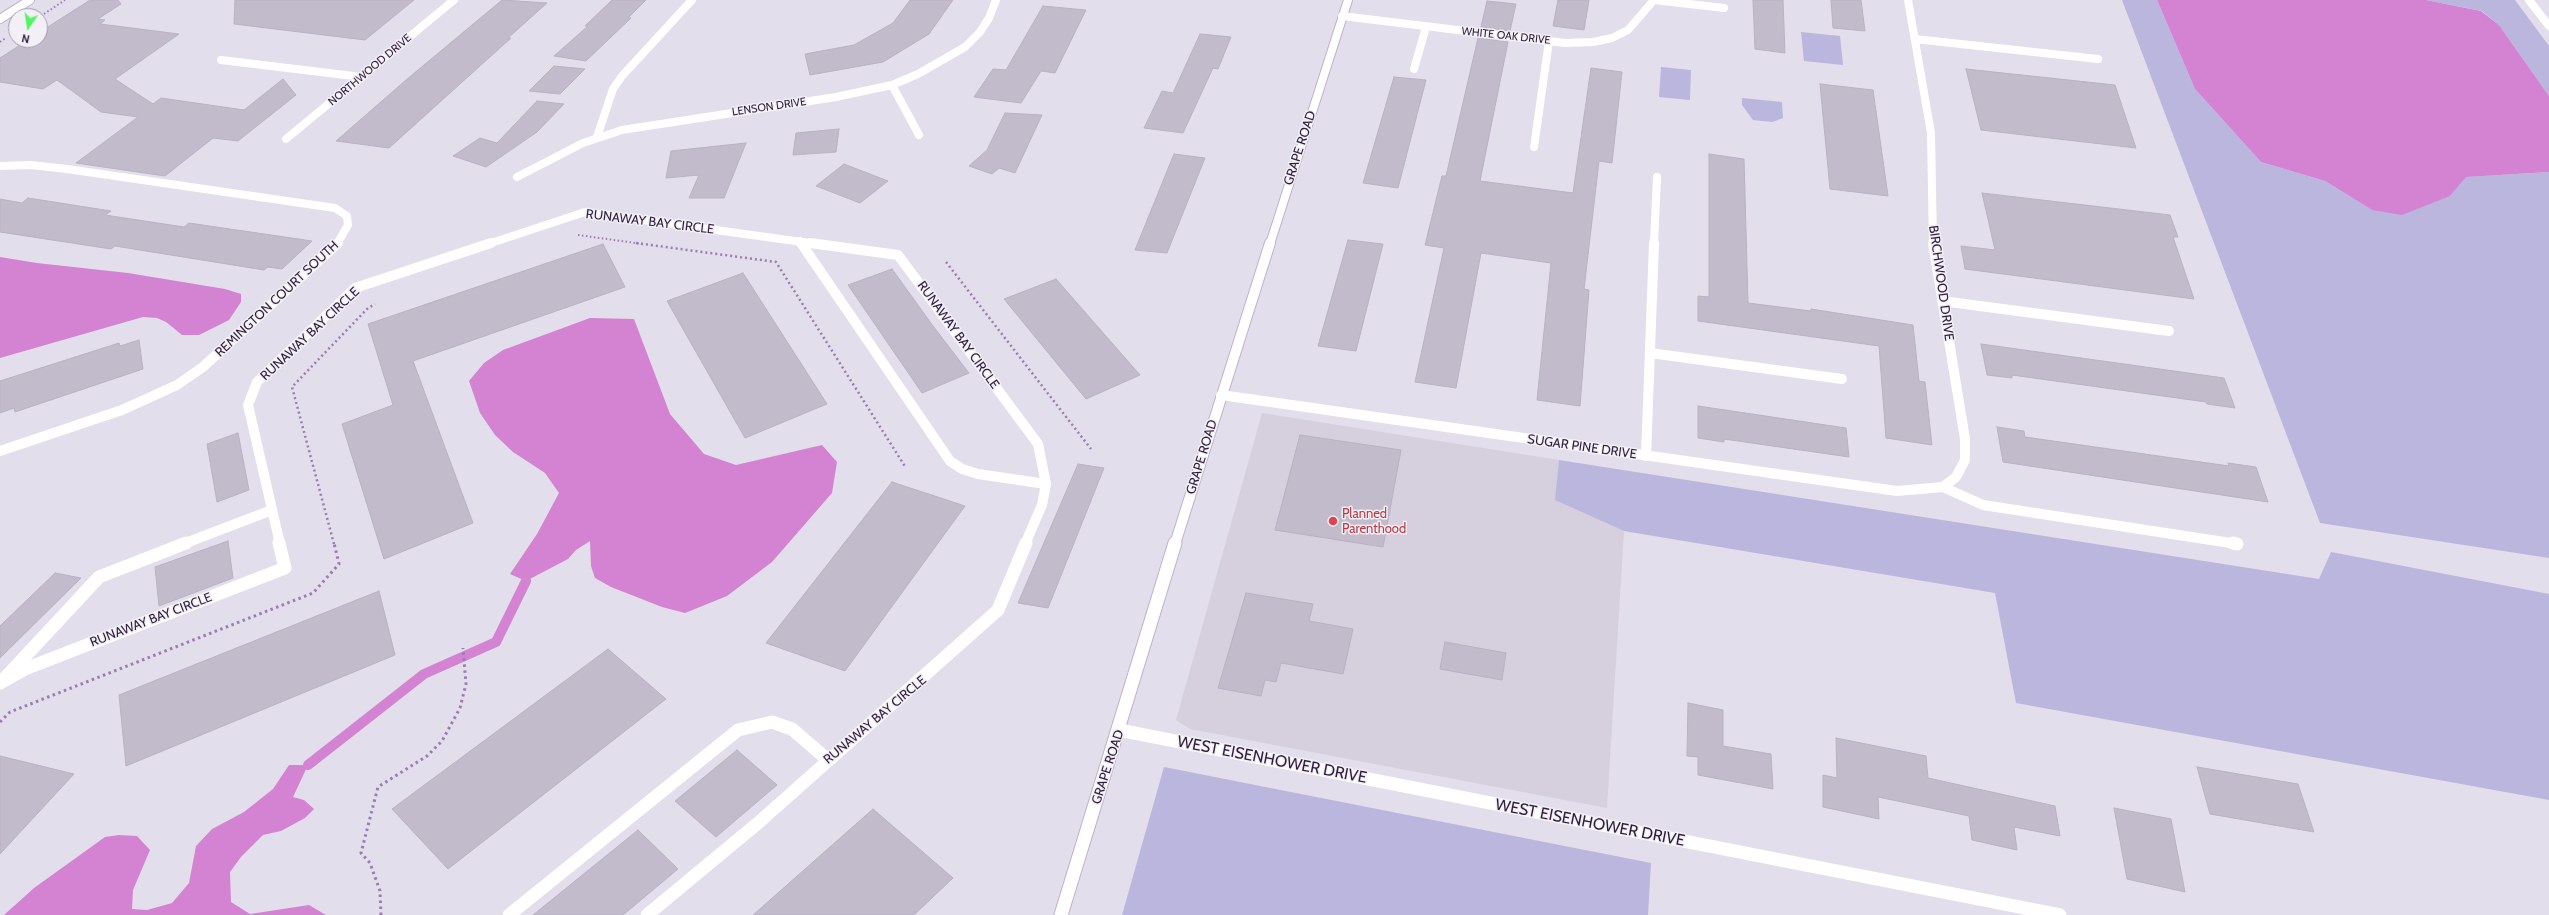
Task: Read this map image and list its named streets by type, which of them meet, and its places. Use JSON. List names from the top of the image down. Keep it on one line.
{"streets":{"street":["WHITE OAK DRIVE","NORTHWOOD DRIVE","LENSON DRIVE","GRAPE ROAD","RUNAWAY BAY CIRCLE","BIRCHWOOD DRIVE","REMINGTON COURT SOUTH","SUGAR PINE DRIVE","WEST EISENHOWER DRIVE"]},"crossings":[["WHITE OAK DRIVE","GRAPE ROAD"],["GRAPE ROAD","SUGAR PINE DRIVE"],["GRAPE ROAD","WEST EISENHOWER DRIVE"],["BIRCHWOOD DRIVE","SUGAR PINE DRIVE"]],"places":["Planned Parenthood"],"north":"bottom"}
